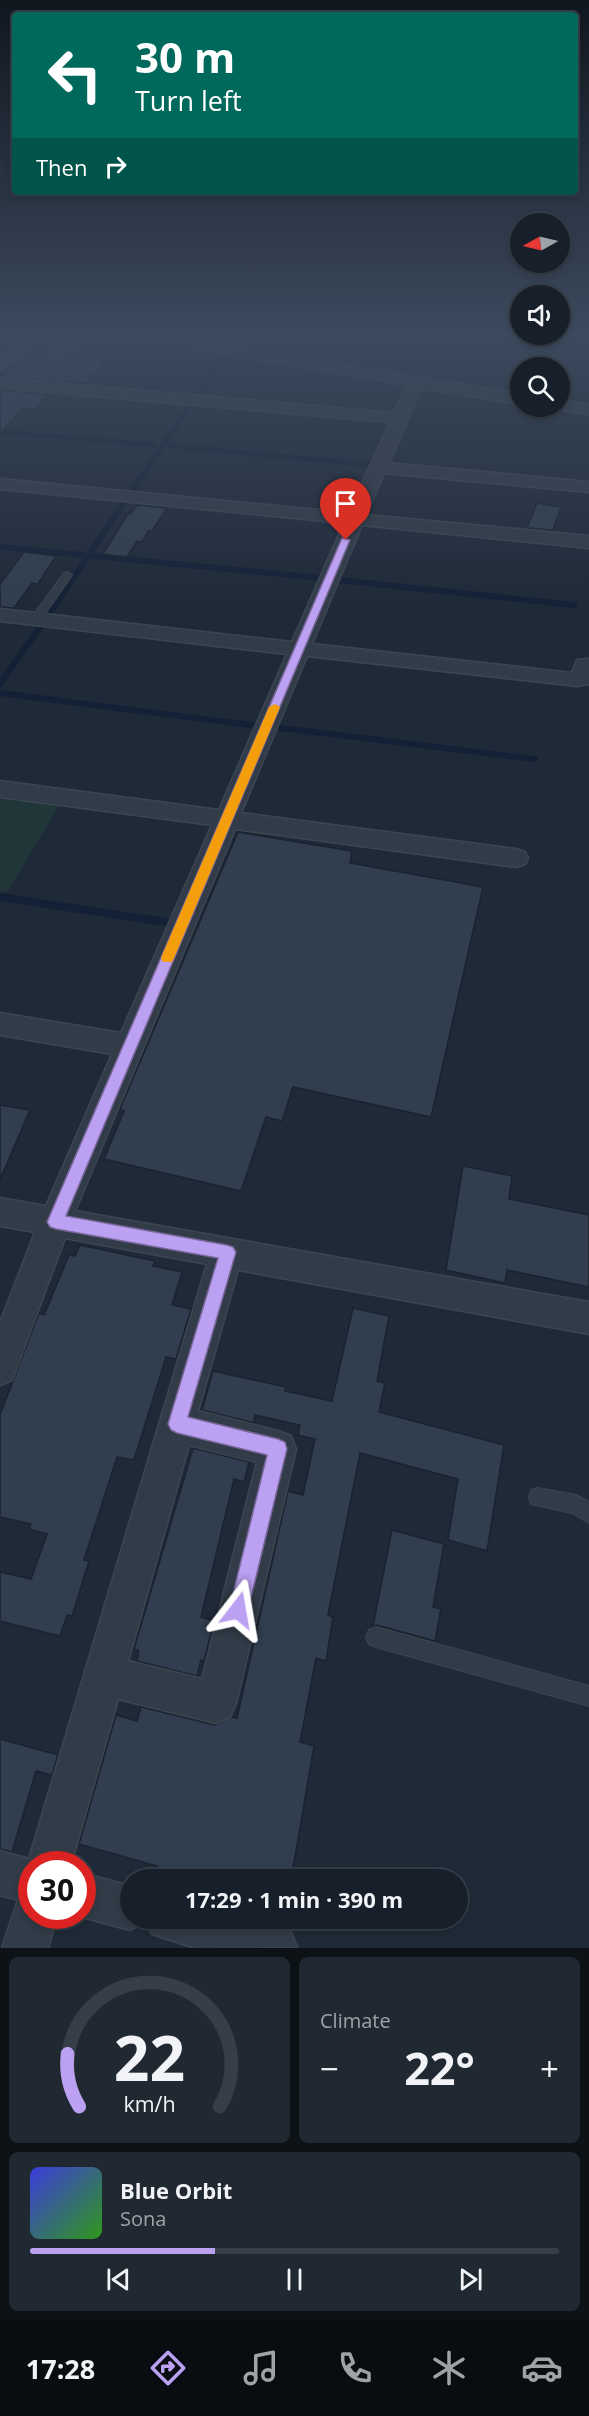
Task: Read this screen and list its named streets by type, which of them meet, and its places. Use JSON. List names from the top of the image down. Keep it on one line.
{"north":"left","page":{"turn":["30 m","Turn left"],"then":"Then","limit":"30","trip":"17:29 · 1 min · 390 m","tile":"Climate","heat":["−","22°","+"],"song":["Blue Orbit","Sona"],"tabs":"17:28","gauge":["22","km/h"]}}
